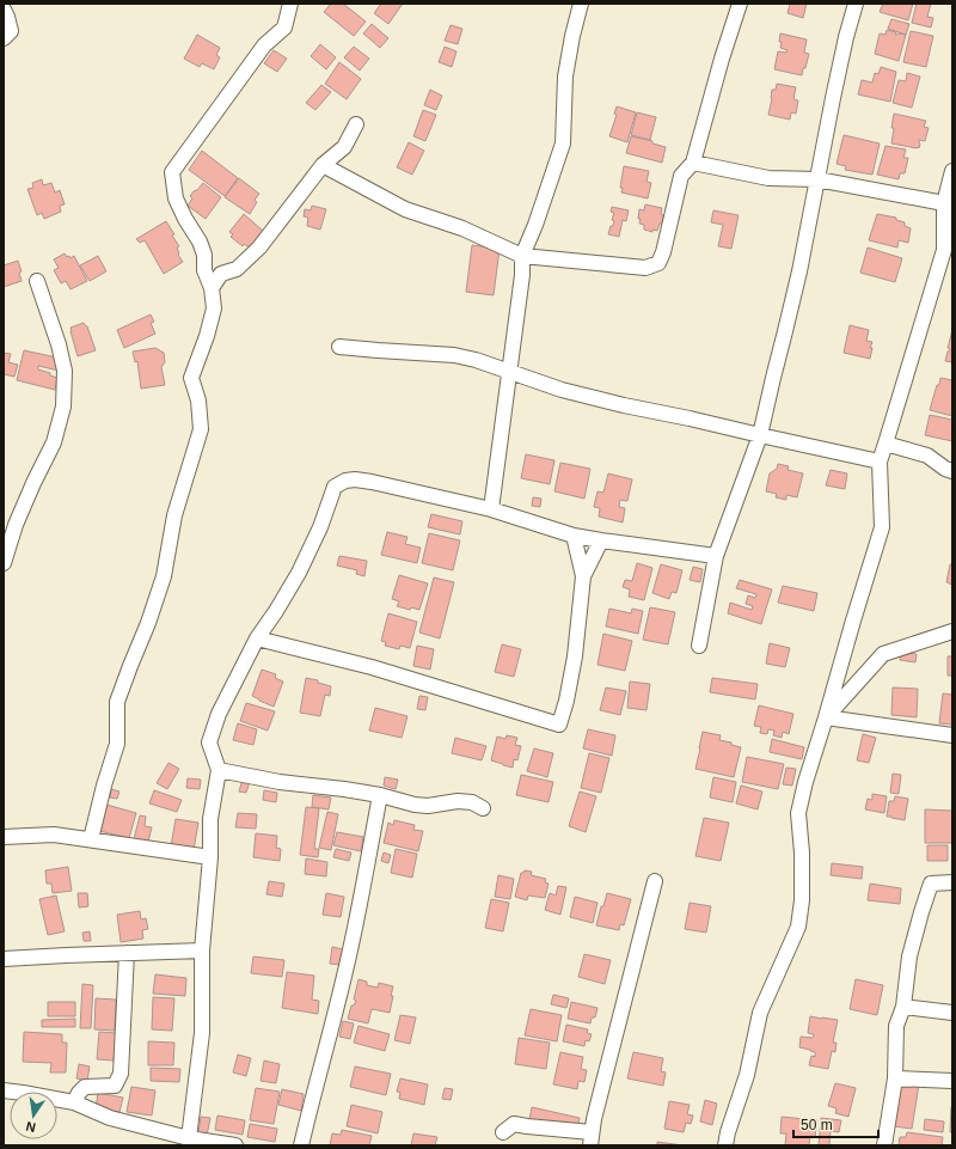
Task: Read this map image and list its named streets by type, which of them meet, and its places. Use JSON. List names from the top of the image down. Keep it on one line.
{"scale_bar":"50 m","north":"bottom"}
